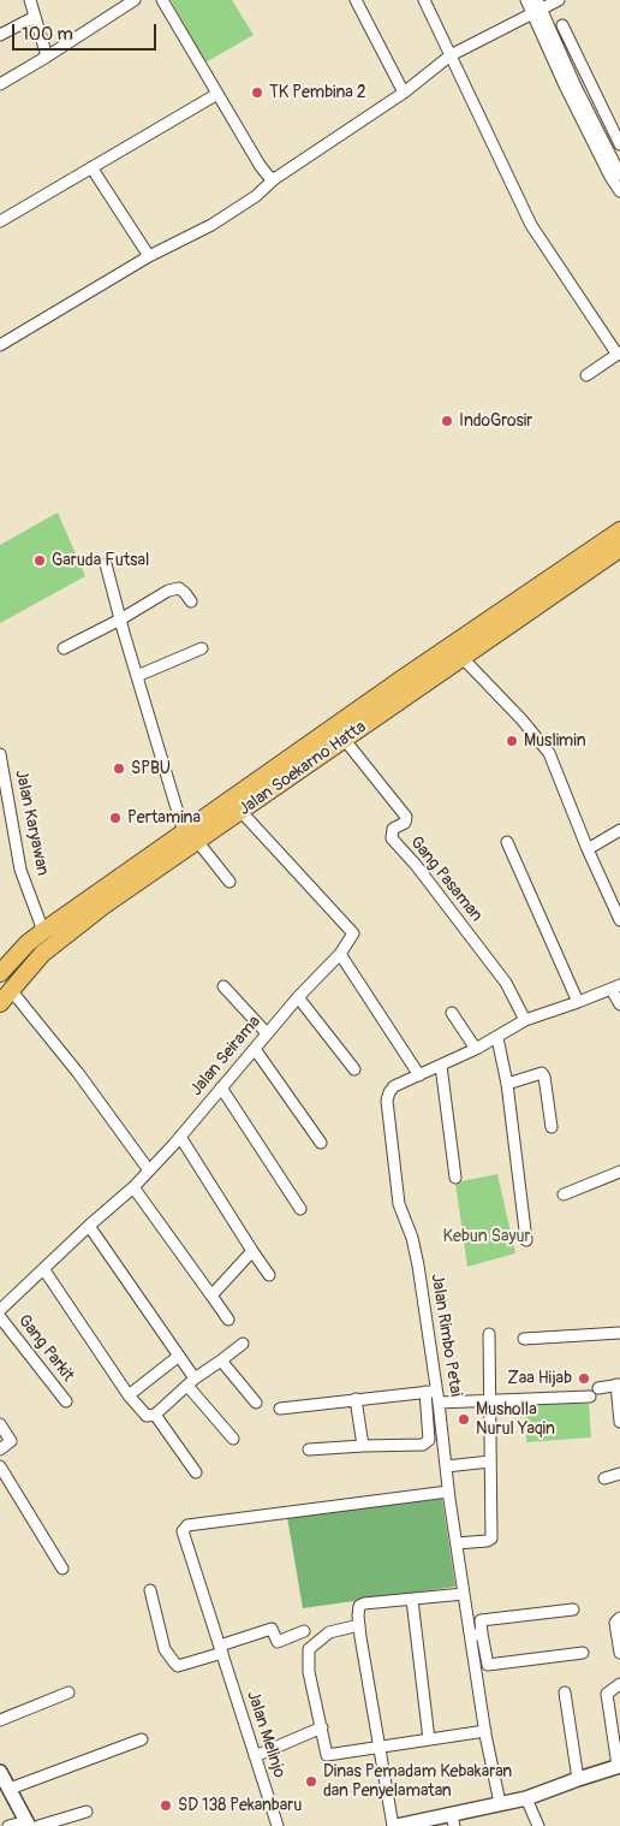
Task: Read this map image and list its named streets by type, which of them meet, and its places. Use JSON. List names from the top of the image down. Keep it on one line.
{"streets":{"main road":["Jalan Soekarno Hatta"],"street":["Jalan Karyawan","Gang Pasaman","Jalan Seirama","Jalan Rimbo Petai","Gang Parkit","Jalan Melinjo"]},"crossings":[["Jalan Soekarno Hatta","Jalan Karyawan"],["Jalan Soekarno Hatta","Gang Pasaman"],["Jalan Soekarno Hatta","Jalan Seirama"],["Gang Pasaman","Jalan Rimbo Petai"],["Jalan Rimbo Petai","Jalan Melinjo"]],"parks":["Kebun Sayur"],"places":["TK Pembina 2","IndoGrosir","Garuda Futsal","Muslimin","SPBU","Pertamina","Zaa Hijab","Musholla Nurul Yaqin","Dinas Pemadam Kebakaran dan Penyelamatan","SD 138 Pekanbaru"],"scale_bar":"100 m"}
